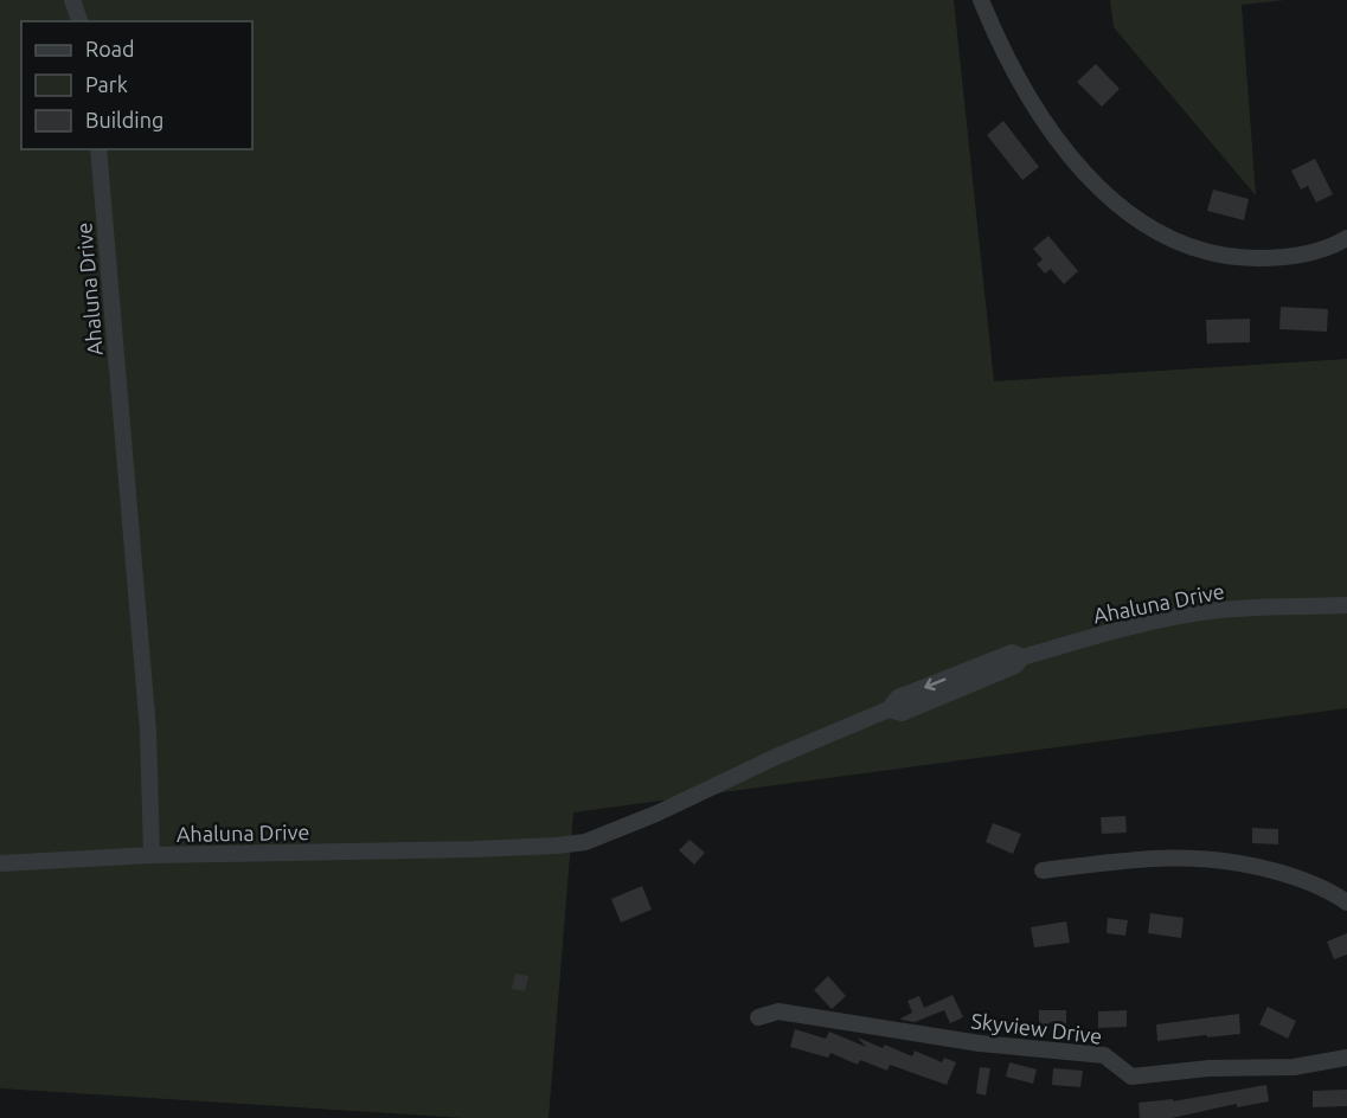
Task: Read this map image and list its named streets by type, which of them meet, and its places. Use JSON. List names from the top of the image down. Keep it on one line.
{"streets":{"street":["Ahaluna Drive","Skyview Drive"]},"legend":["Road","Park","Building"]}
